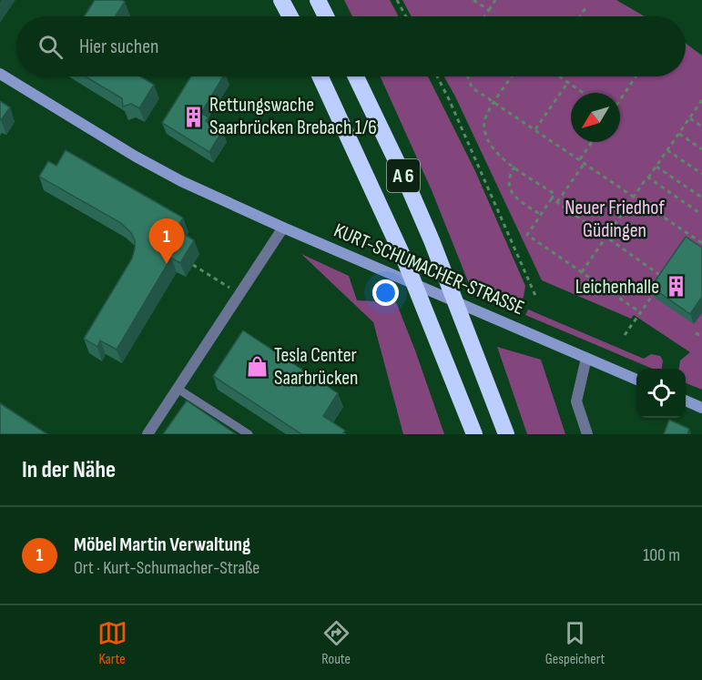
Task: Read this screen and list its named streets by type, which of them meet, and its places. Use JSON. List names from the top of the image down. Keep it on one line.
{"streets":{"highway":["A 6"],"street":["KURT-SCHUMACHER-STRASSE"]},"parks":["Neuer Friedhof Güdingen"],"places":{"building":["Rettungswache Saarbrücken Brebach 1/6","Leichenhalle"],"shop":["Tesla Center Saarbrücken"]},"north":"bottom left","page":{"search":"Hier suchen","pins":"1","heading":"In der Nähe","list":[{"mark":"1","name":"Möbel Martin Verwaltung","note":"Ort · Kurt-Schumacher-Straße","value":"100 m"}],"nav":["Karte","Route","Gespeichert"]}}
